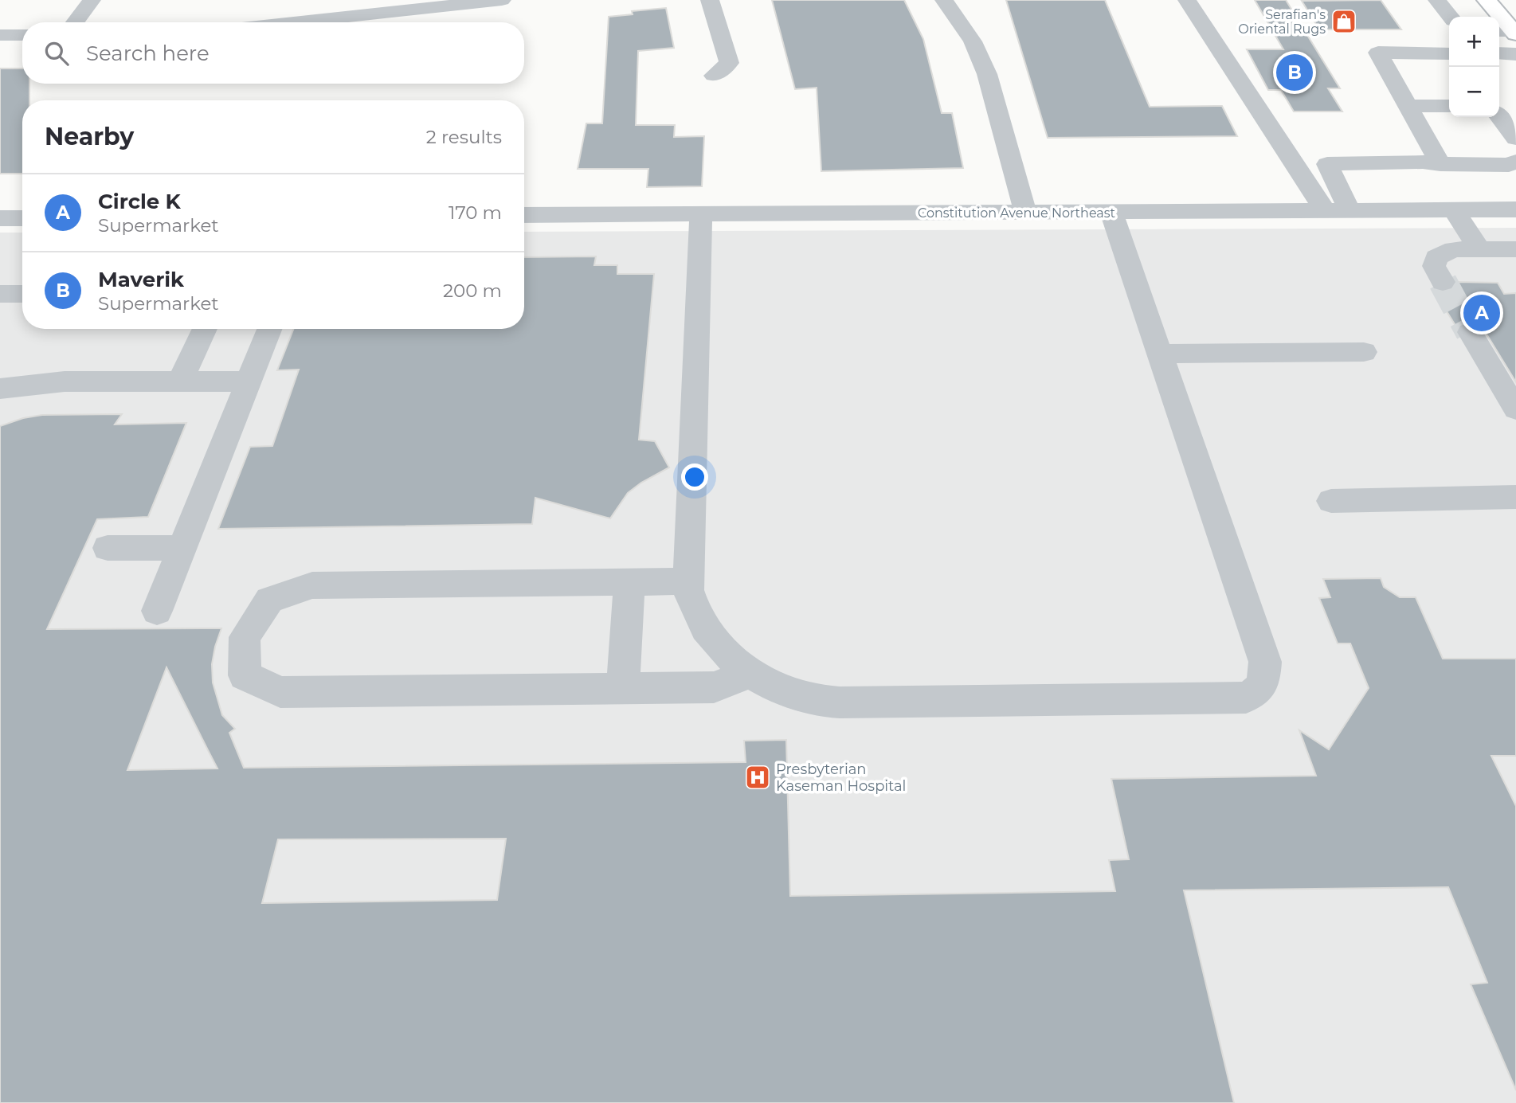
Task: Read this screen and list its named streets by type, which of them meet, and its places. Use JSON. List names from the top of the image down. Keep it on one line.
{"streets":{"street":["Constitution Avenue Northeast"]},"places":{"shop":["Serafian's Oriental Rugs"],"hospital":["Presbyterian Kaseman Hospital"]},"page":{"map_buttons":["+","−"],"search":"Search here","pins":["B","A"],"heading":["Nearby","2 results"],"list":[{"mark":"A","name":"Circle K","note":"Supermarket","value":"170 m"},{"mark":"B","name":"Maverik","note":"Supermarket","value":"200 m"}]}}
